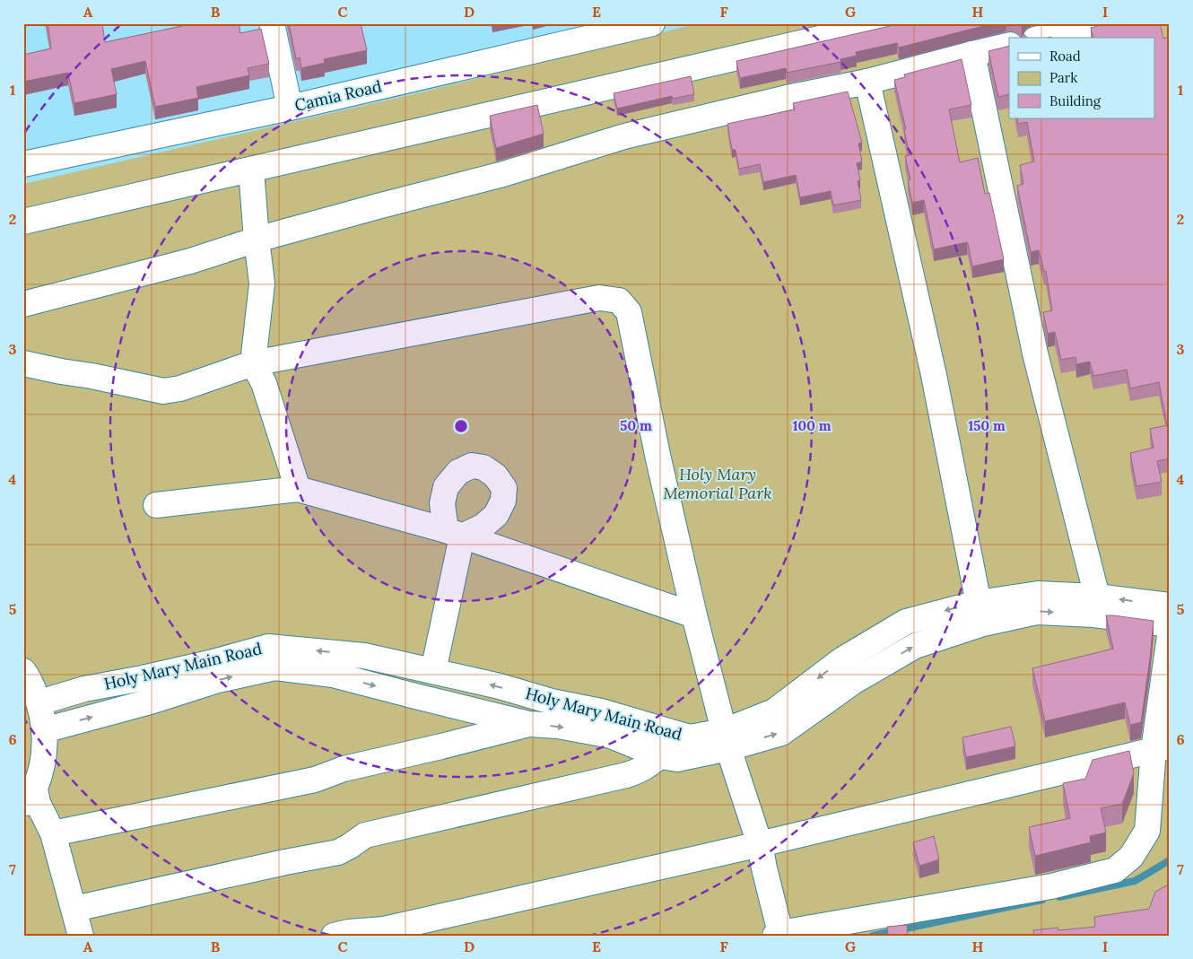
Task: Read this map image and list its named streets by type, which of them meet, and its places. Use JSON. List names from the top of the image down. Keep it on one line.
{"streets":{"street":["Camia Road","Holy Mary Main Road"]},"parks":["Holy Mary Memorial Park"],"legend":["Road","Park","Building"],"grid":{"columns":["A","B","C","D","E","F","G","H","I"],"rows":["1","2","3","4","5","6","7"]},"rings":["50 m","100 m","150 m"]}
